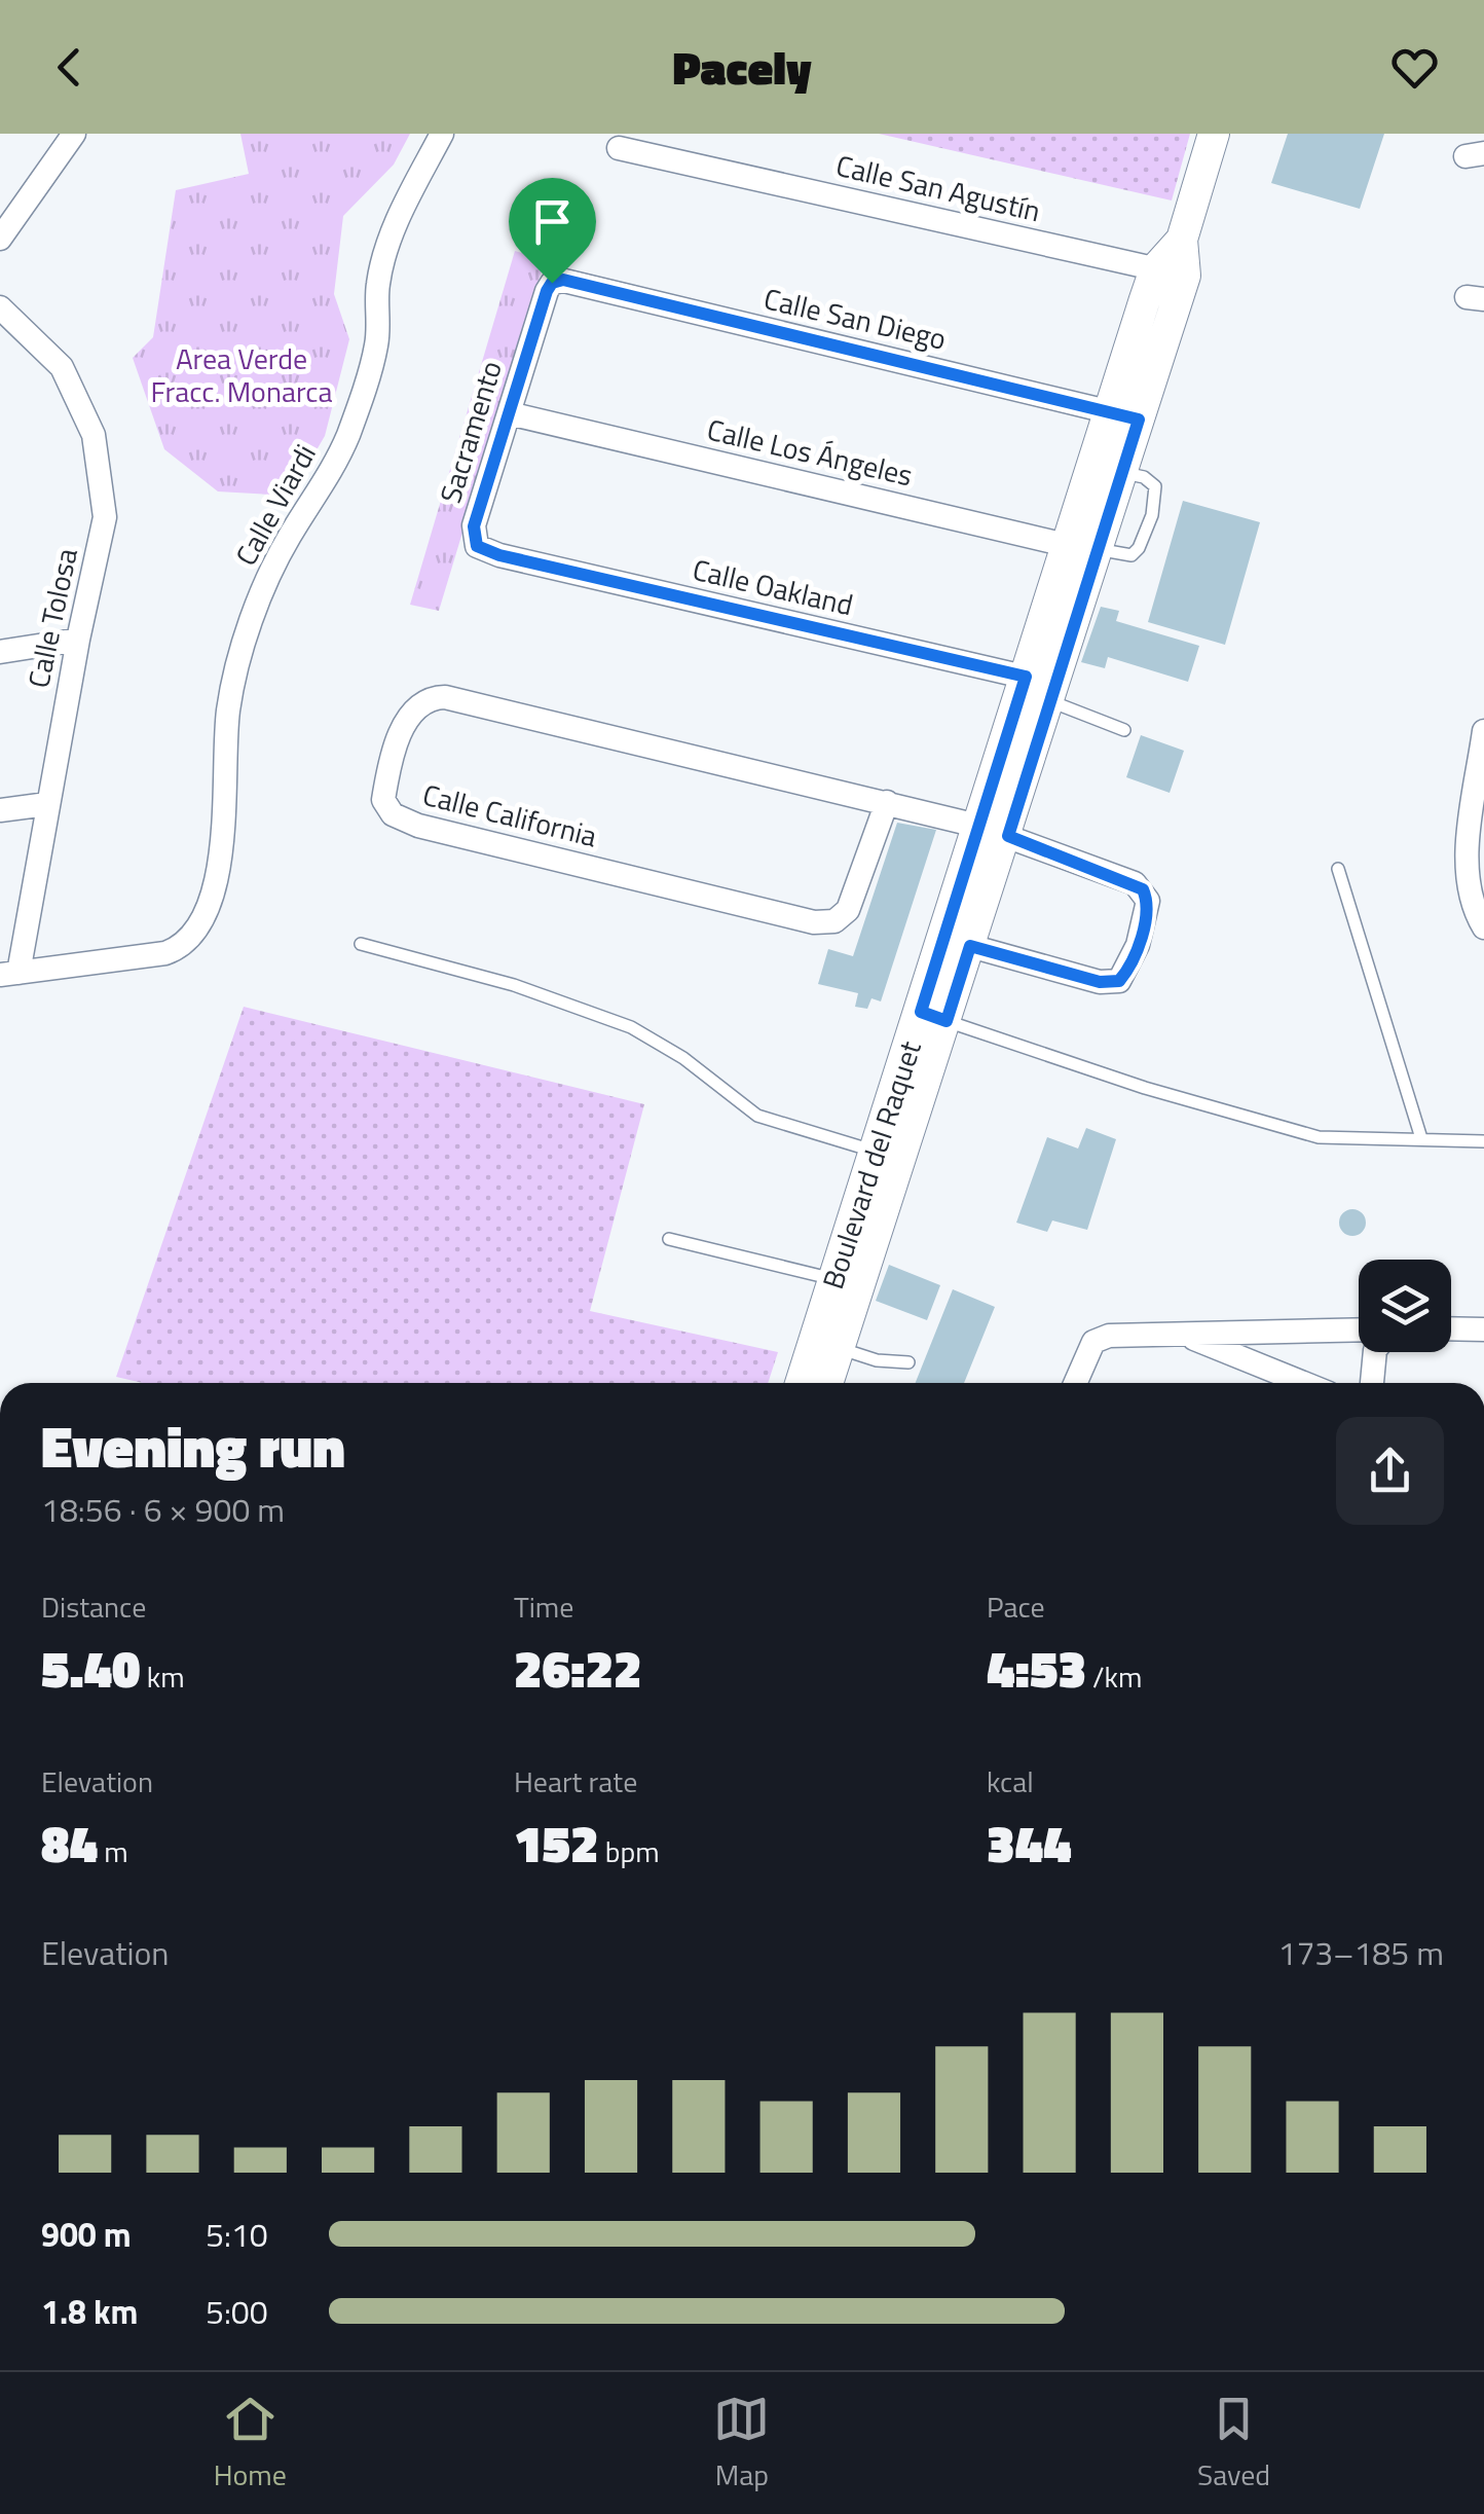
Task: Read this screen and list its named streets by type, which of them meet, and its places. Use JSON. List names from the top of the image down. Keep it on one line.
{"streets":{"street":["Calle San Agustín","Calle San Diego","Sacramento","Calle Los Ángeles","Calle Viardi","Calle Oakland","Calle Tolosa","Calle California","Boulevard del Raquet"]},"crossings":[["Calle San Agustín","Boulevard del Raquet"],["Calle San Diego","Sacramento"],["Calle San Diego","Boulevard del Raquet"],["Sacramento","Calle Los Ángeles"],["Sacramento","Calle Oakland"],["Calle Los Ángeles","Boulevard del Raquet"],["Calle Viardi","Calle Tolosa"],["Calle Oakland","Boulevard del Raquet"],["Calle California","Boulevard del Raquet"]],"parks":["Area Verde Fracc. Monarca"],"page":{"header":"Pacely","heading":["Evening run","18:56 · 6 × 900 m"],"stats":[["Distance","5.40 km"],["Time","26:22"],["Pace","4:53 /km"],["Elevation","84 m"],["Heart rate","152 bpm"],["kcal","344"]],"chart":["Elevation","173–185 m"],"list":[{"name":"900 m","note":"5:10"},{"name":"1.8 km","note":"5:00"}],"tabs":["Home","Map","Saved"]}}
